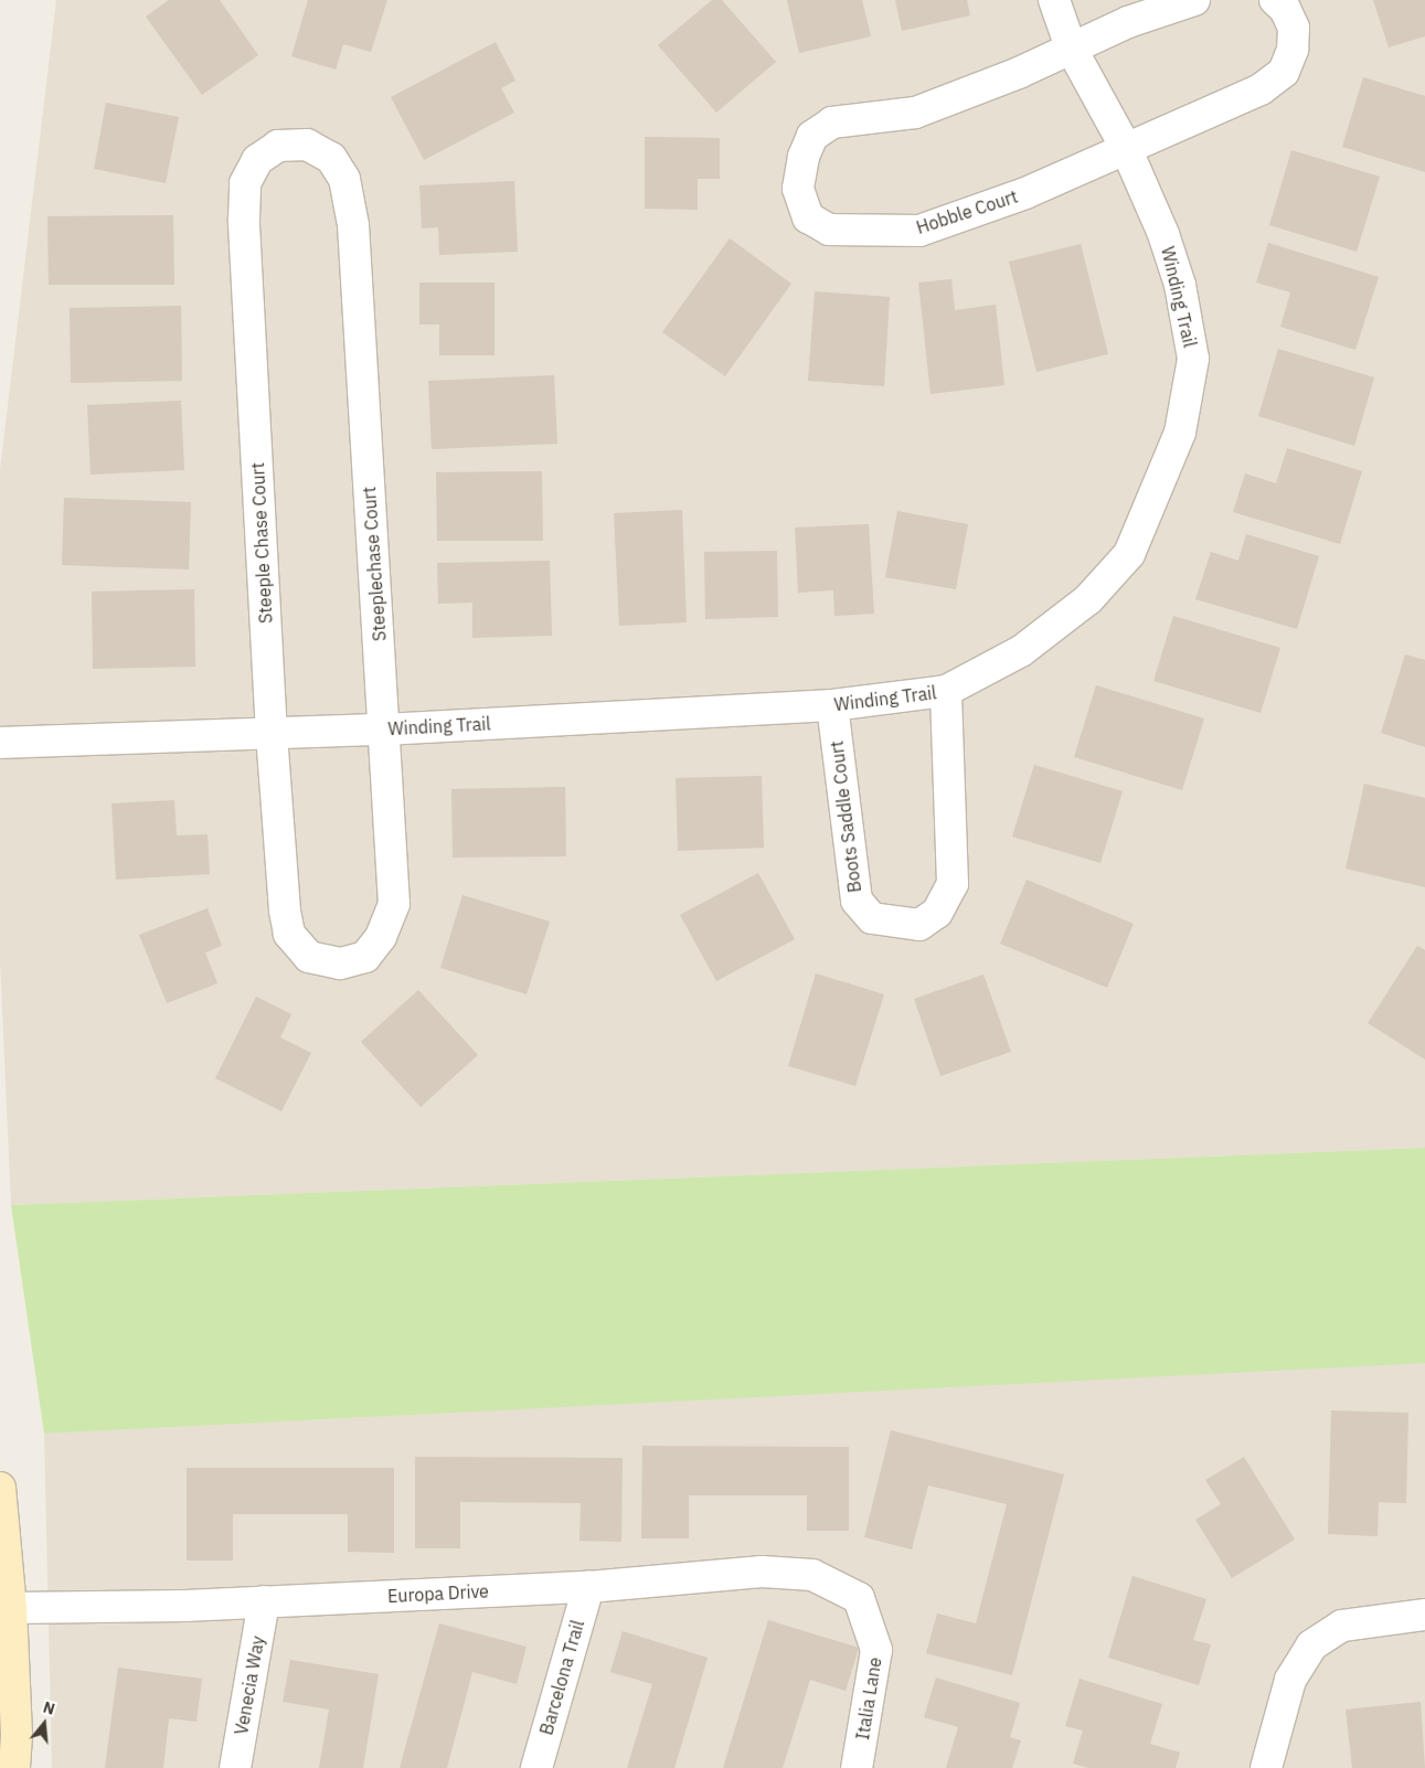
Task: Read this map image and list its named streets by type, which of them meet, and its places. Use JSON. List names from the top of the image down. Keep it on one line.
{"streets":{"street":["Hobble Court","Winding Trail","Steeple Chase Court","Steeplechase Court","Boots Saddle Court","Europa Drive","Barcelona Trail","Venecia Way","Italia Lane"]},"crossings":[["Hobble Court","Winding Trail"],["Winding Trail","Steeple Chase Court"],["Winding Trail","Steeplechase Court"],["Winding Trail","Boots Saddle Court"],["Steeple Chase Court","Steeplechase Court"],["Europa Drive","Barcelona Trail"],["Europa Drive","Venecia Way"],["Europa Drive","Italia Lane"]],"north":"top"}
